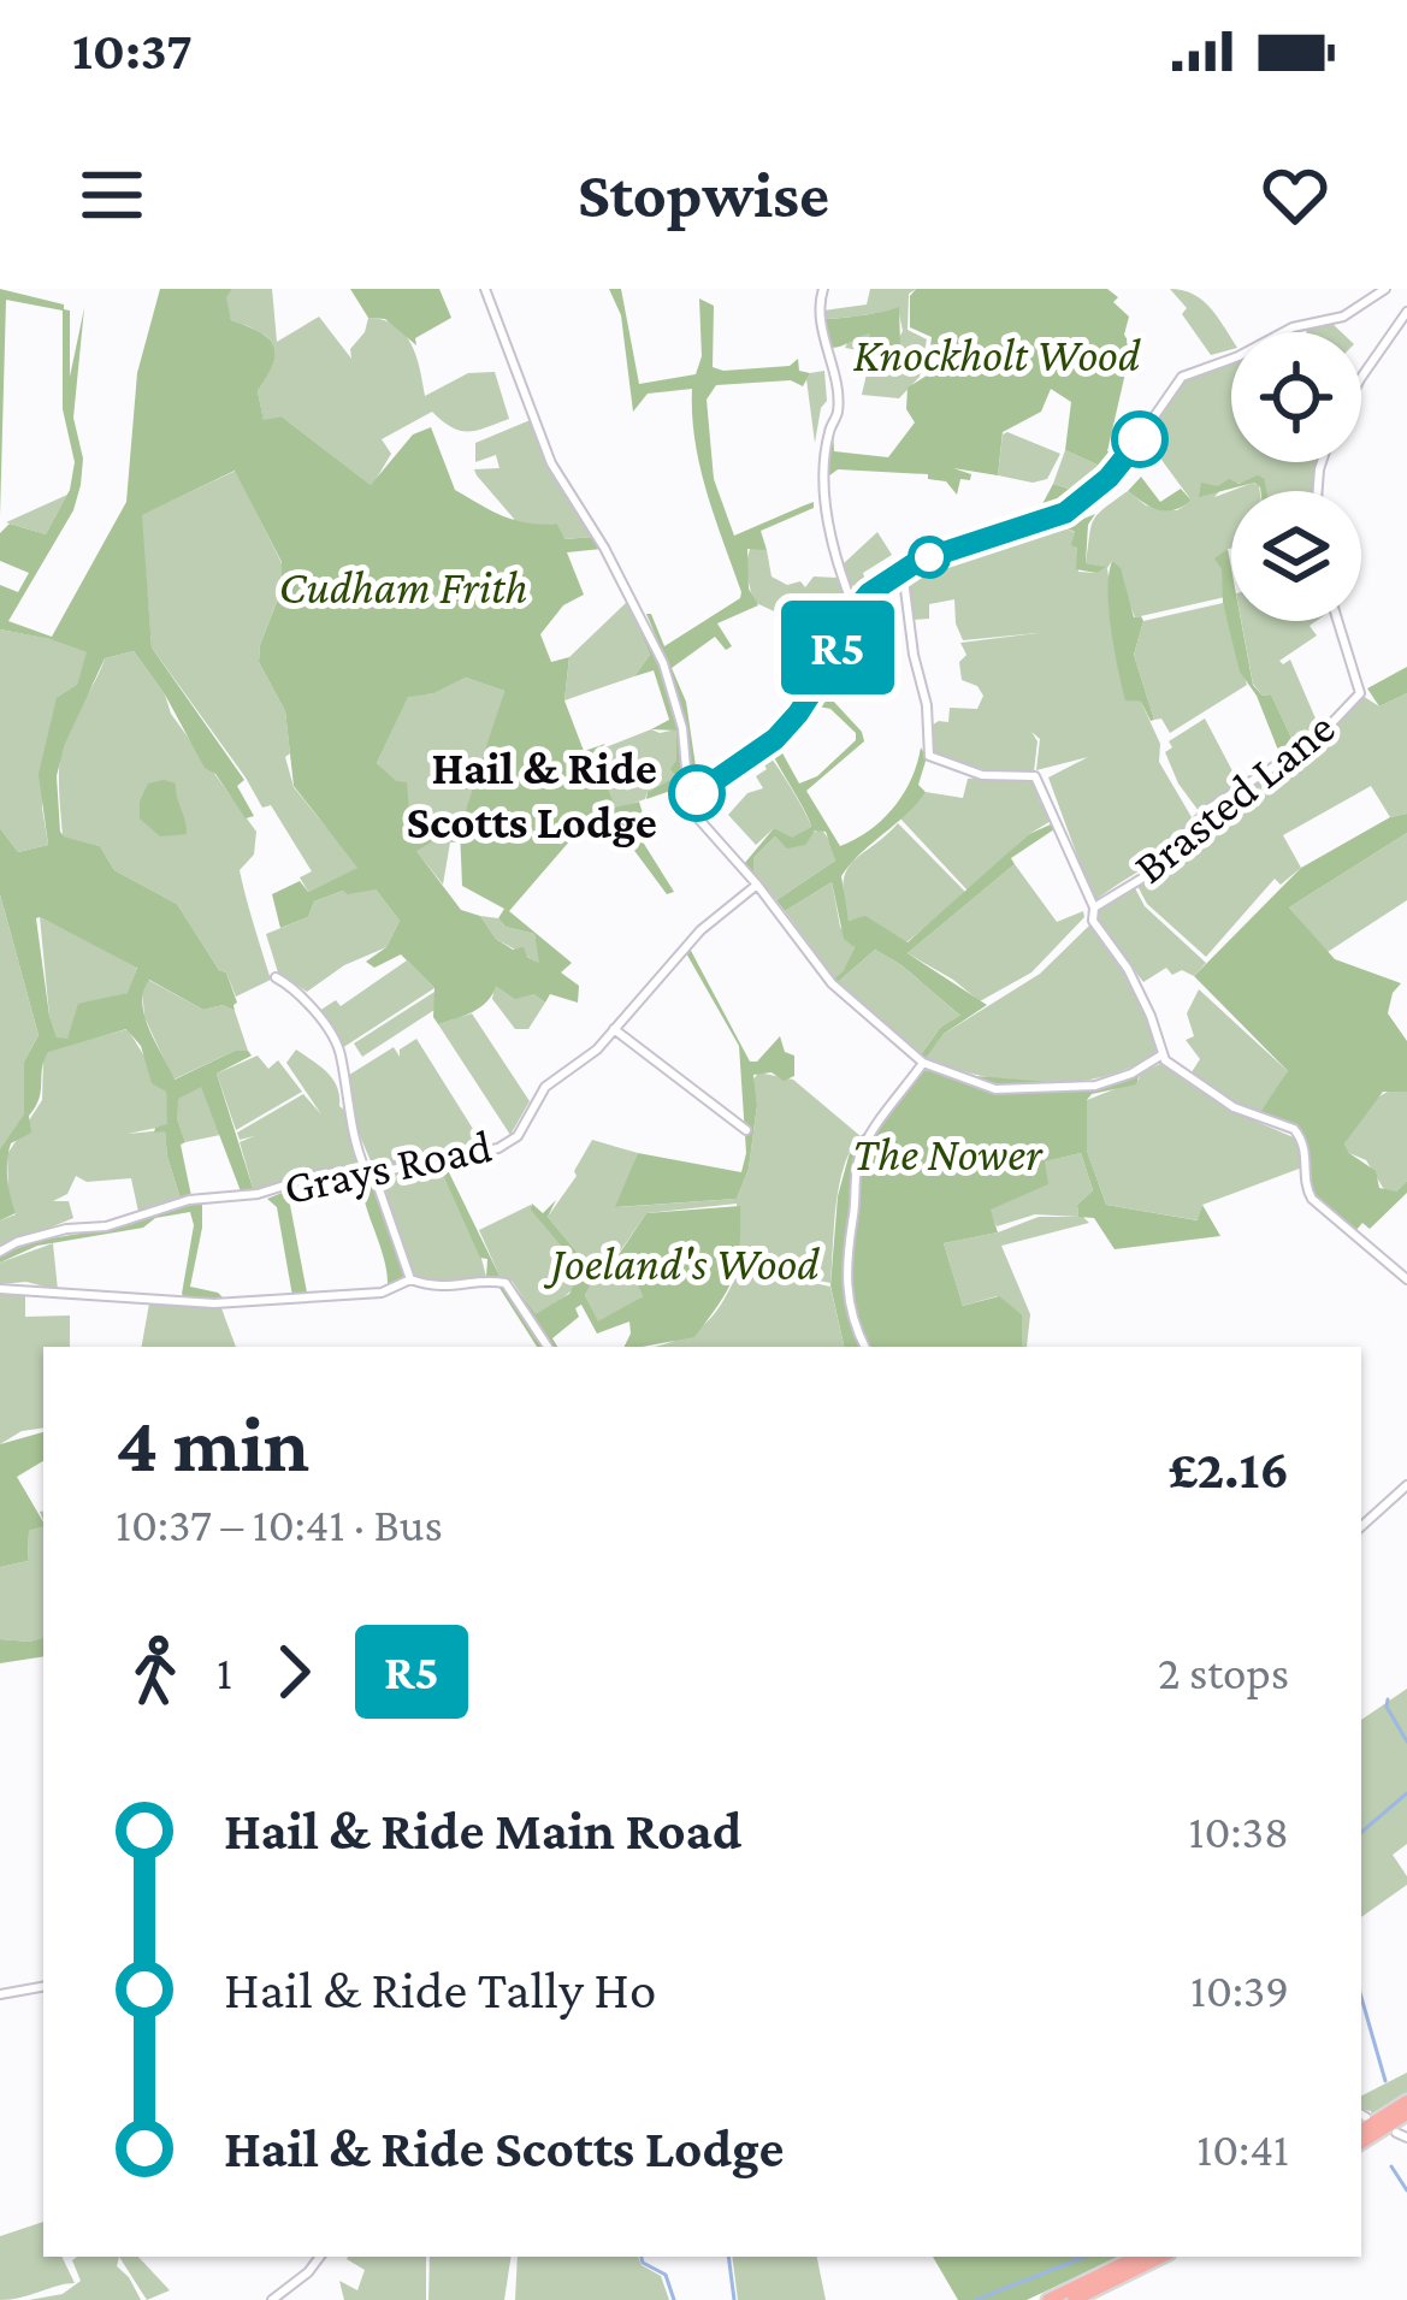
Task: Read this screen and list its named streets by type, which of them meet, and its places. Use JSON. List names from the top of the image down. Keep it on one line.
{"streets":{"street":["Brasted Lane","Grays Road"]},"parks":["Knockholt Wood","Cudham Frith","The Nower","Joeland's Wood"],"places":["Hail & Ride Scotts Lodge"],"lines":["bus line R5"],"page":{"status":"10:37","header":"Stopwise","on_map":"R5","heading":["4 min","10:37 – 10:41 · Bus","£2.16"],"legs":["1","R5","2 stops"],"list":[{"name":"Hail & Ride Main Road","value":"10:38"},{"name":"Hail & Ride Tally Ho","value":"10:39"},{"name":"Hail & Ride Scotts Lodge","value":"10:41"}]}}
